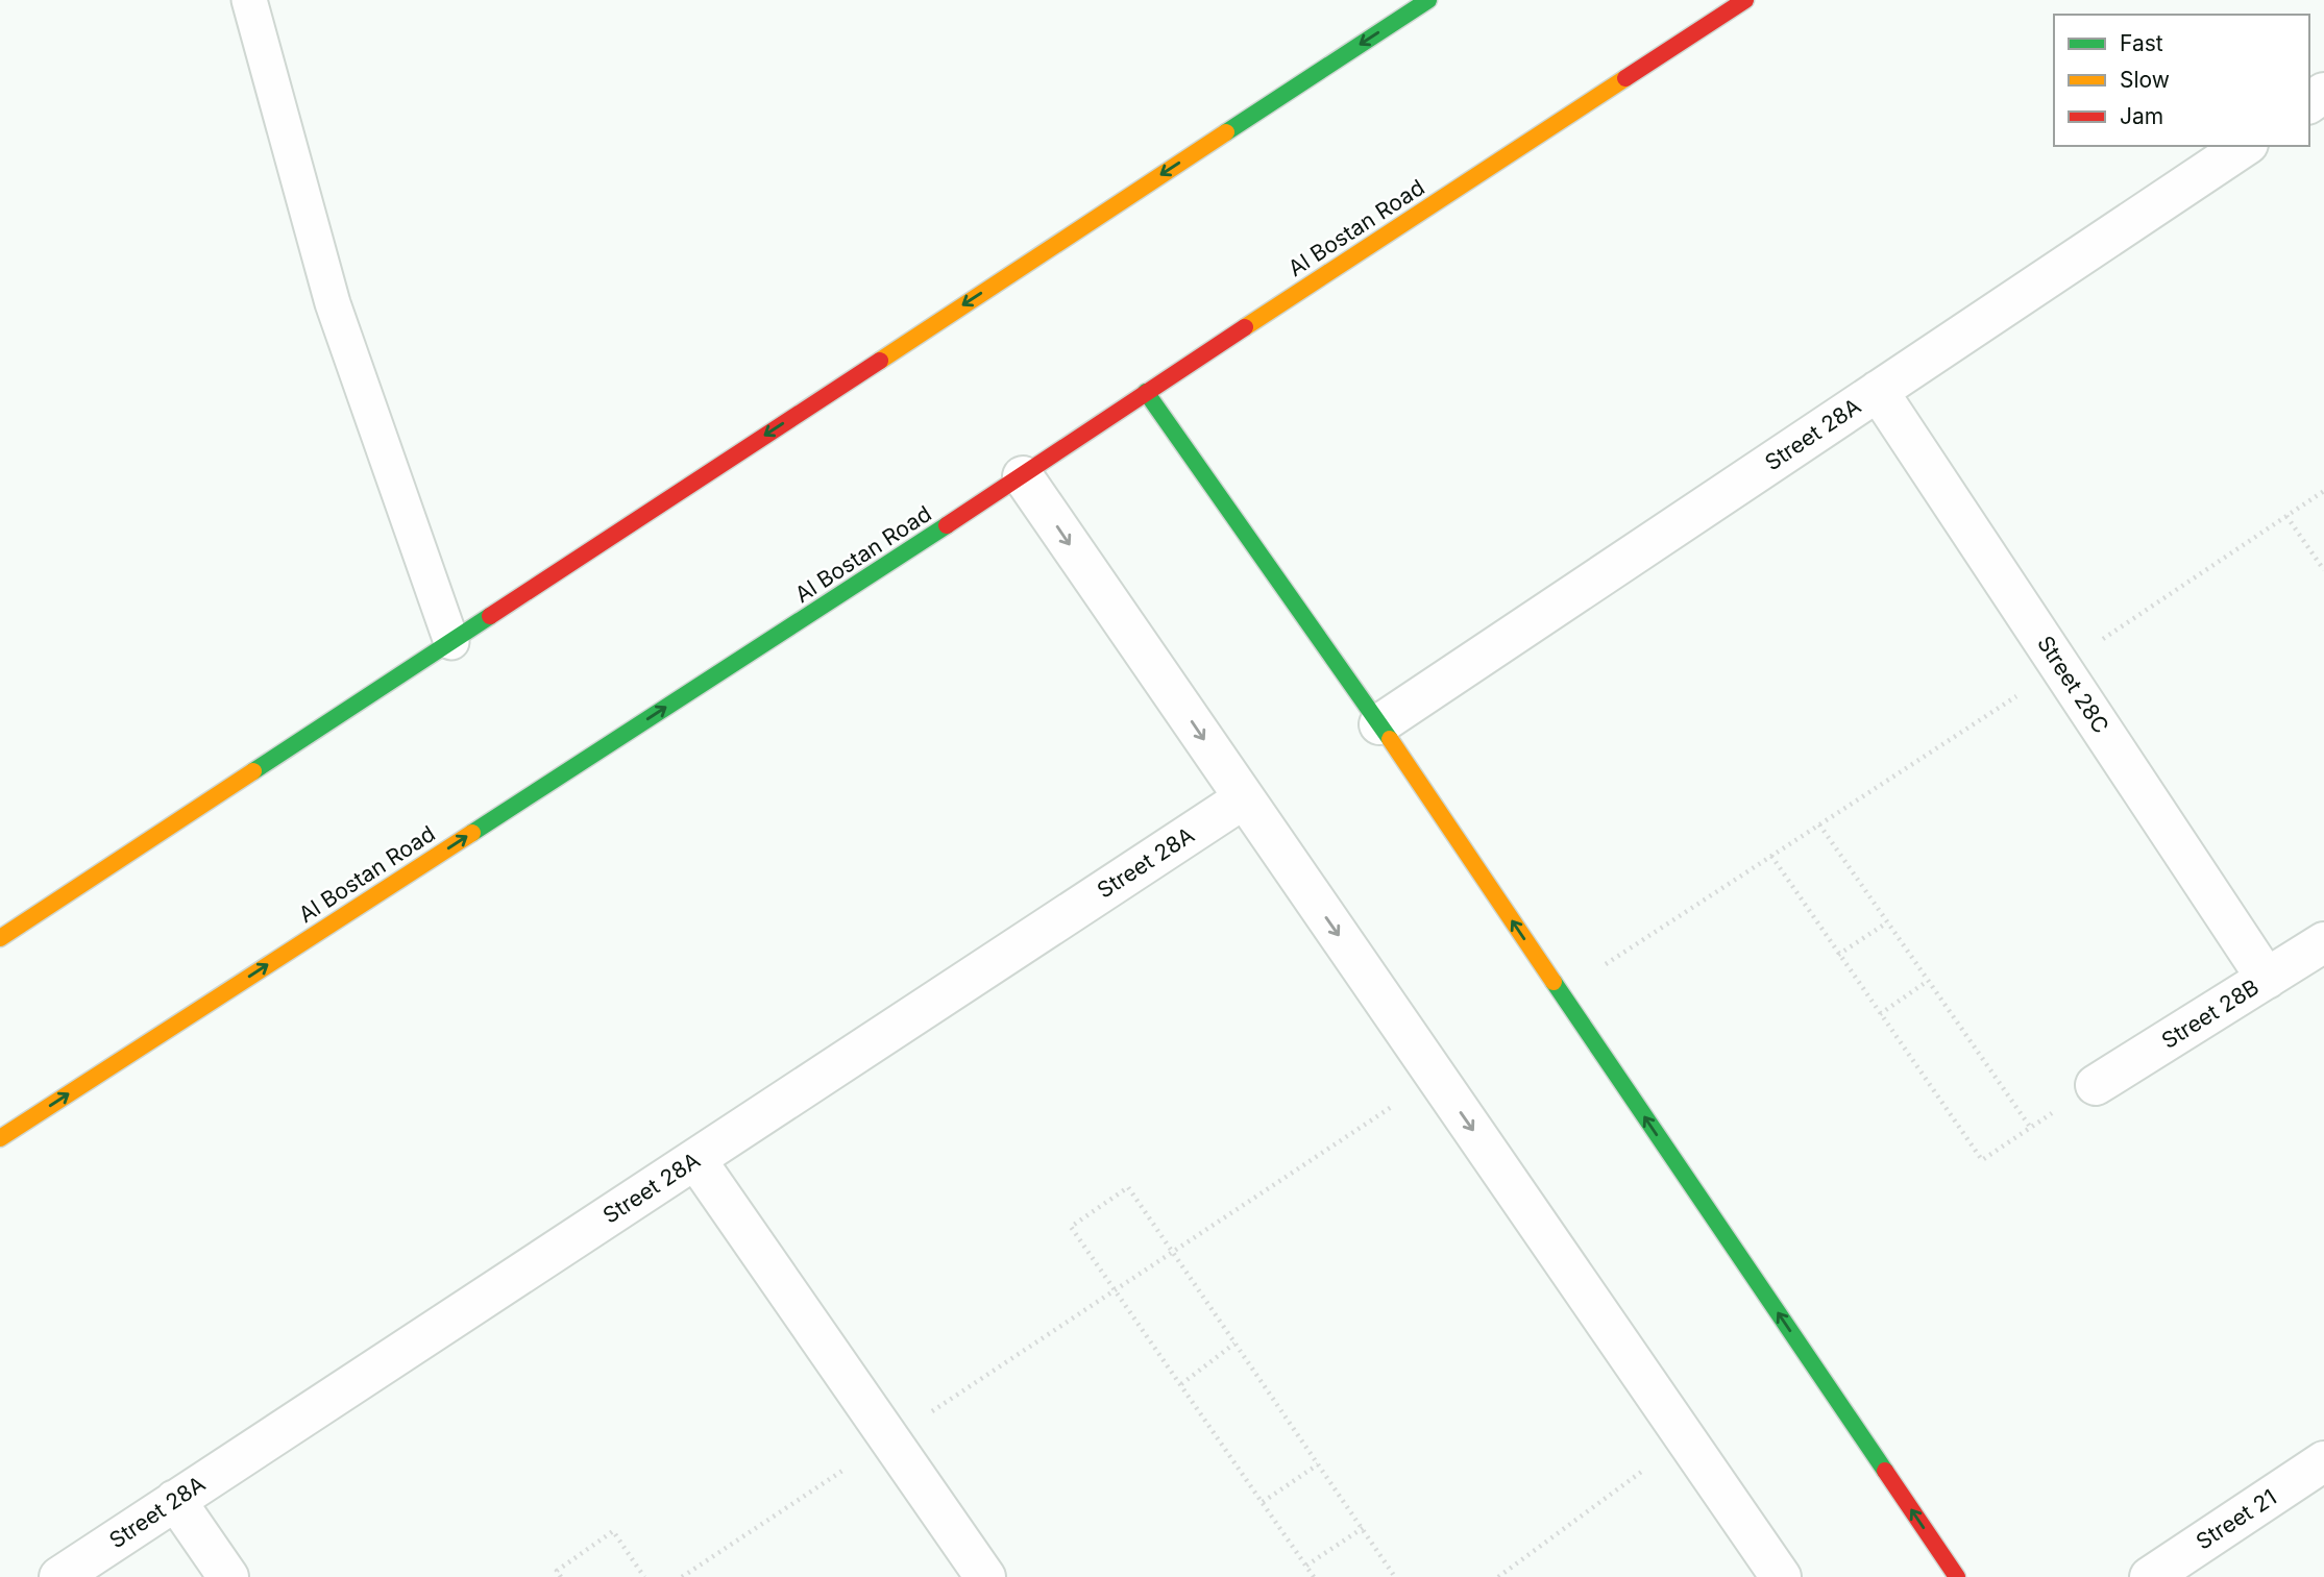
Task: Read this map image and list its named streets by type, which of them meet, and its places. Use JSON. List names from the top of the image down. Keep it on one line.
{"streets":{"main road":["Al Bostan Road"],"street":["Street 28A","Street 28C","Street 28B","Street 21"]},"crossings":[["Street 28A","Street 28C"],["Street 28C","Street 28B"]],"one_way":["Al Bostan Road"],"legend":["Fast","Slow","Jam"]}
